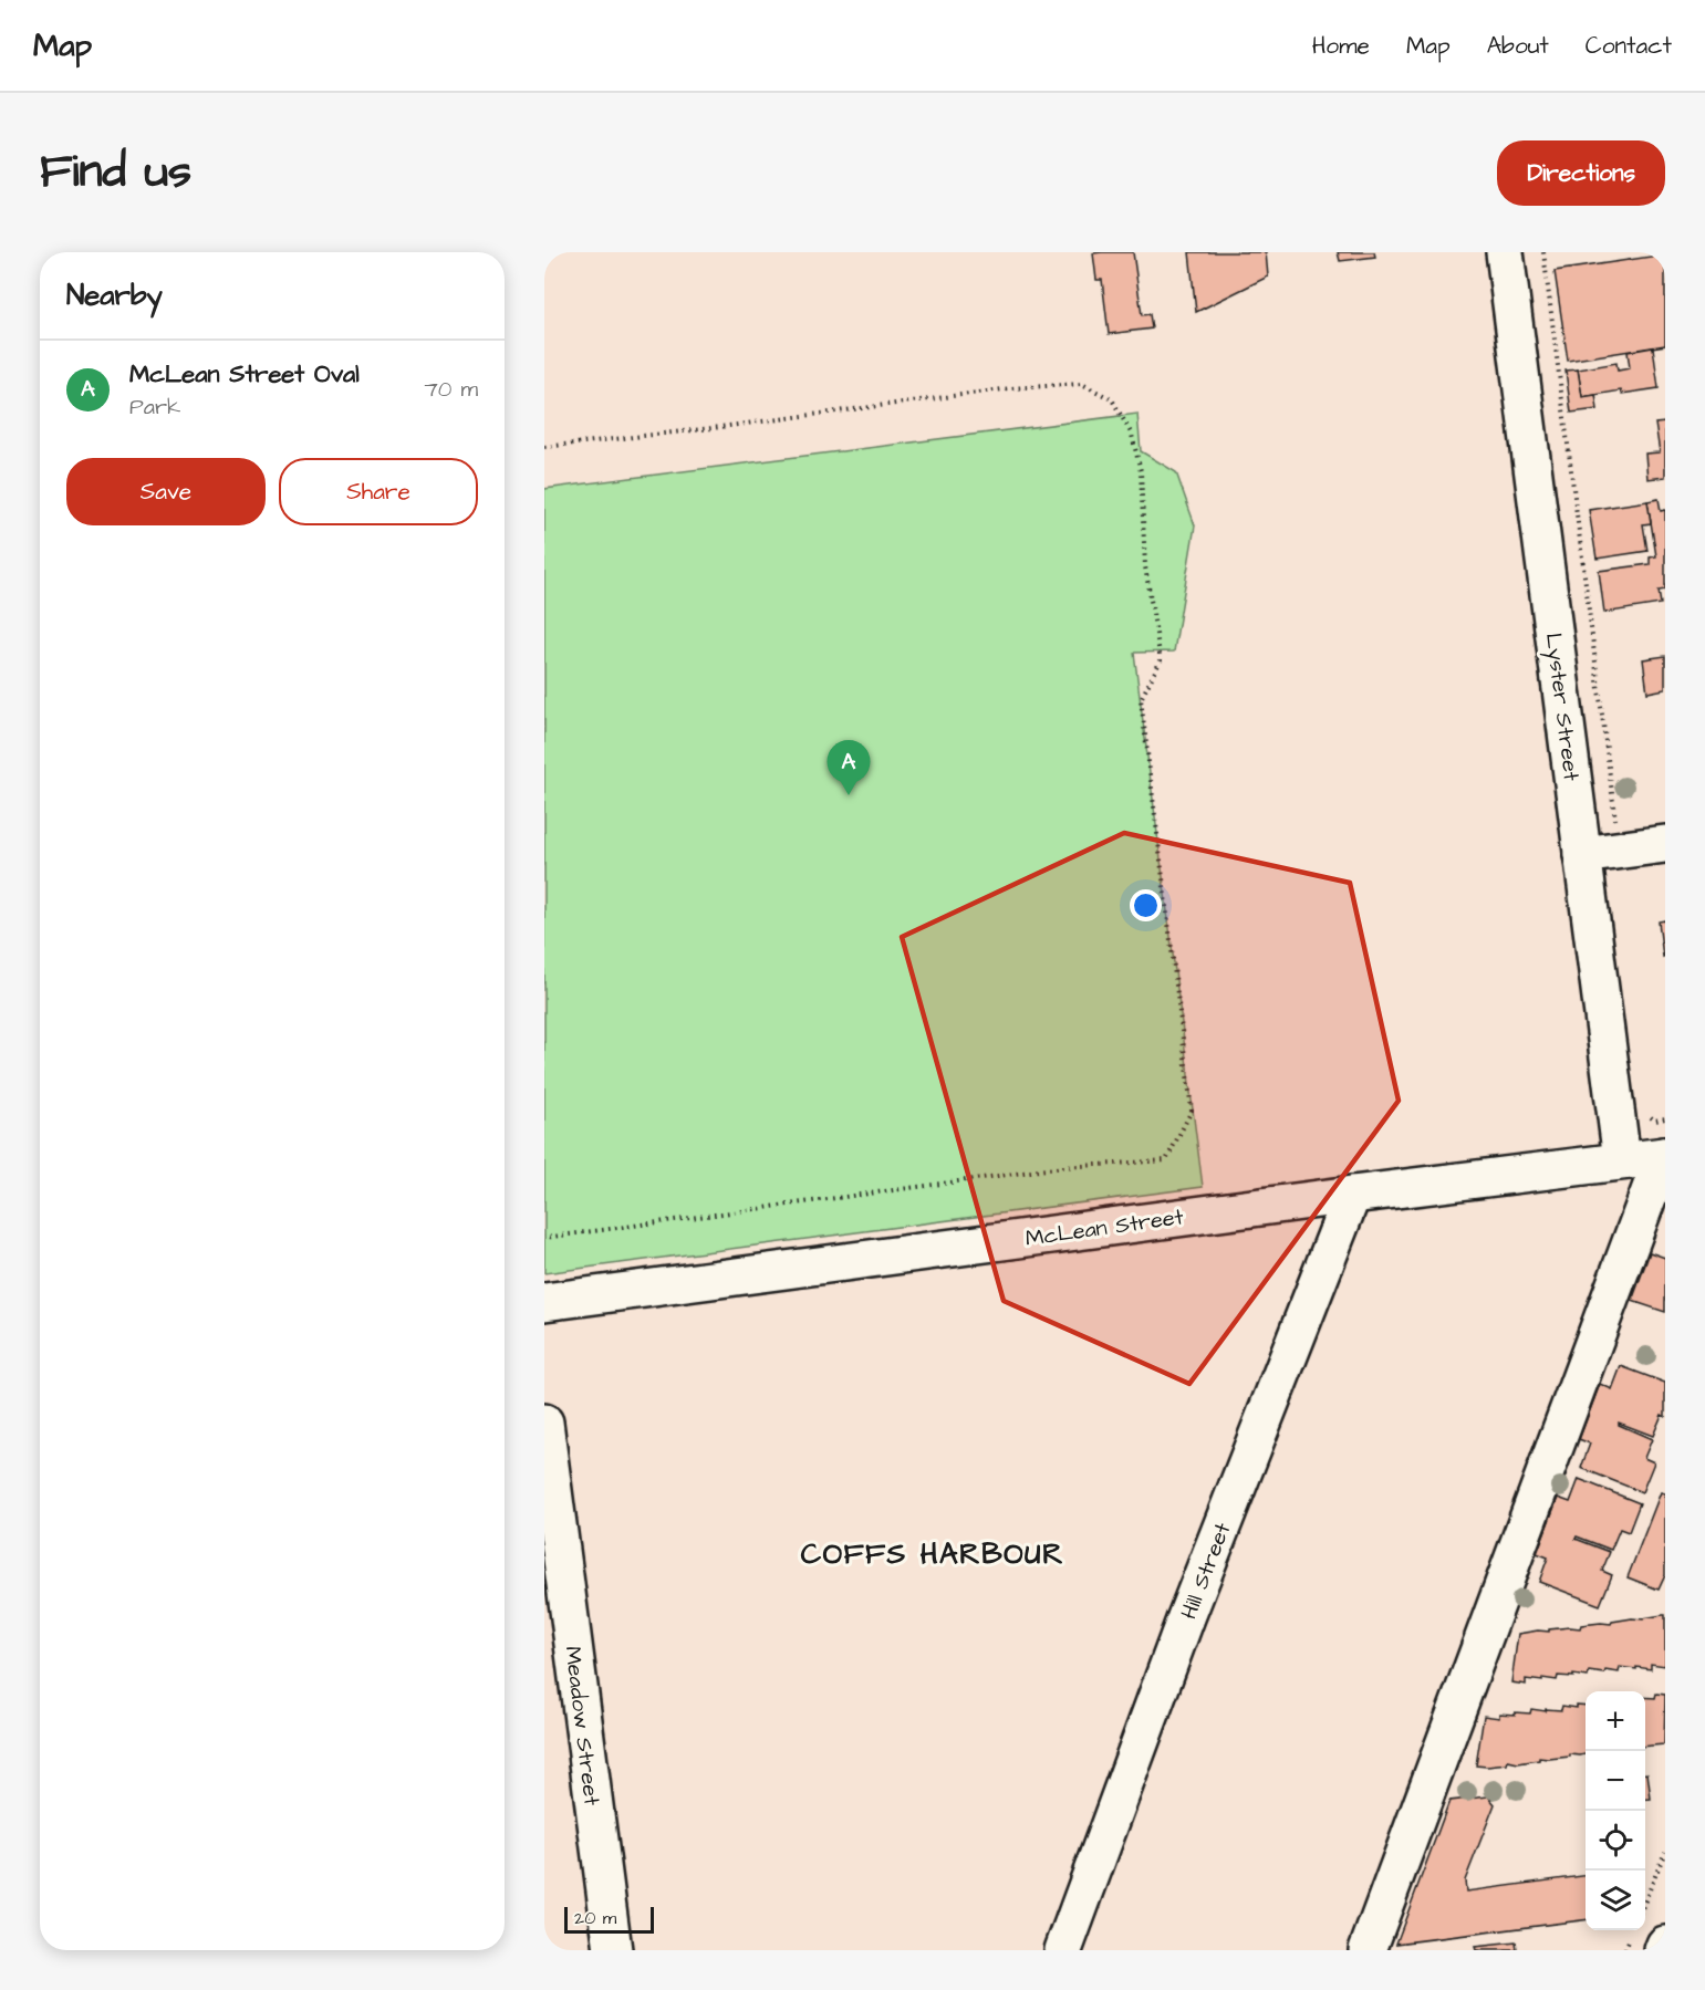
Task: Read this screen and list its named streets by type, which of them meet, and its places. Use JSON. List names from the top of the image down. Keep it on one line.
{"streets":{"street":["Lyster Street","McLean Street","Hill Street","Meadow Street"]},"crossings":[["Lyster Street","McLean Street"],["McLean Street","Hill Street"]],"districts":["COFFS HARBOUR"],"scale_bar":"20 m","page":{"header":"Map","nav":["Home","Map","About","Contact"],"title":"Find us","buttons":["Directions",["Save","Share"]],"heading":"Nearby","list":[{"mark":"A","name":"McLean Street Oval","note":"Park","value":"70 m"}],"pins":"A","map_buttons":["+","−"],"scale":"20 m"}}
